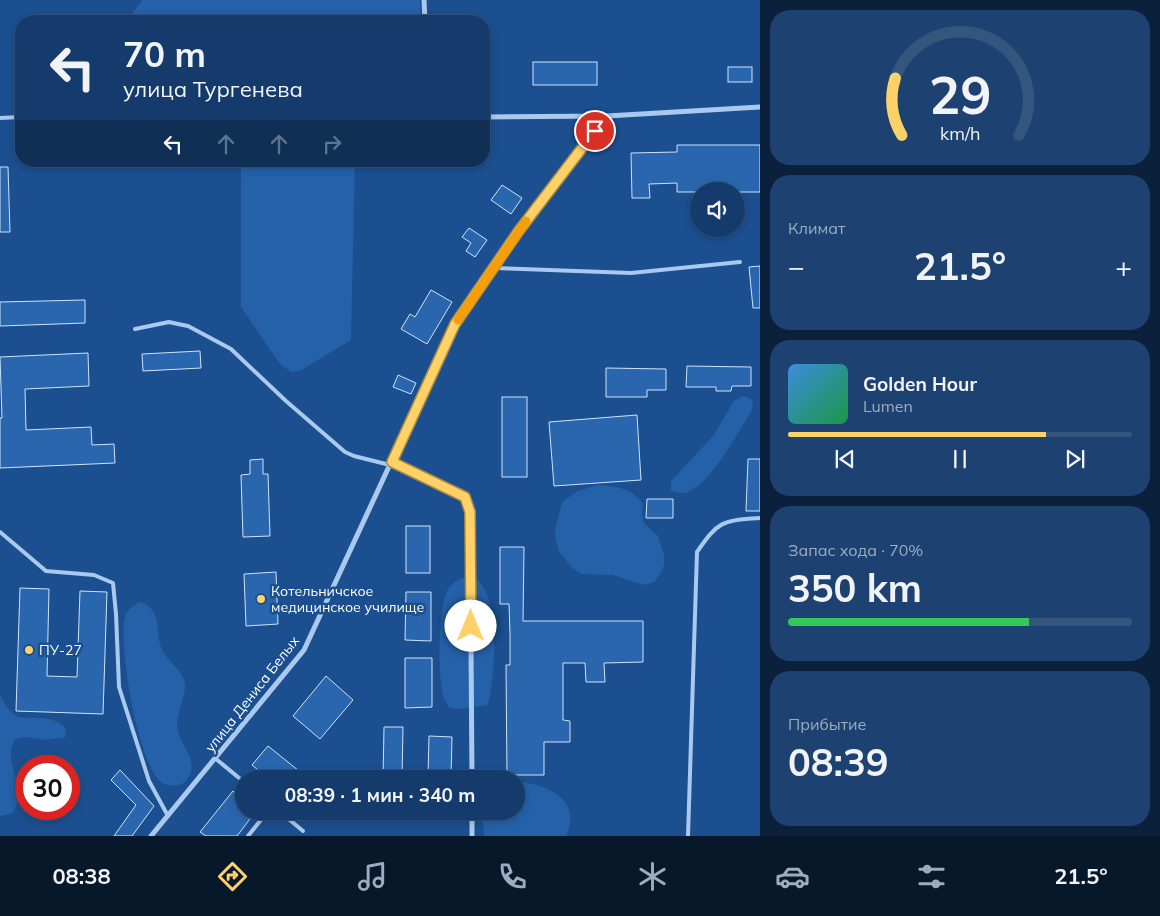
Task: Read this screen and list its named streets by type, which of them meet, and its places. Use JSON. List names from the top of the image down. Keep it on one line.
{"streets":{"street":["улица Дениса Белых"]},"places":["Котельничское медицинское училище","ПУ-27"],"page":{"turn":["70 m","улица Тургенева"],"tile":["Климат",["Запас хода · 70%","350 km"],["Прибытие","08:39"]],"heat":["−","21.5°","+"],"song":["Golden Hour","Lumen"],"limit":"30","trip":"08:39 · 1 мин · 340 m","tabs":["08:38","21.5°"],"gauge":["29","km/h"]}}
